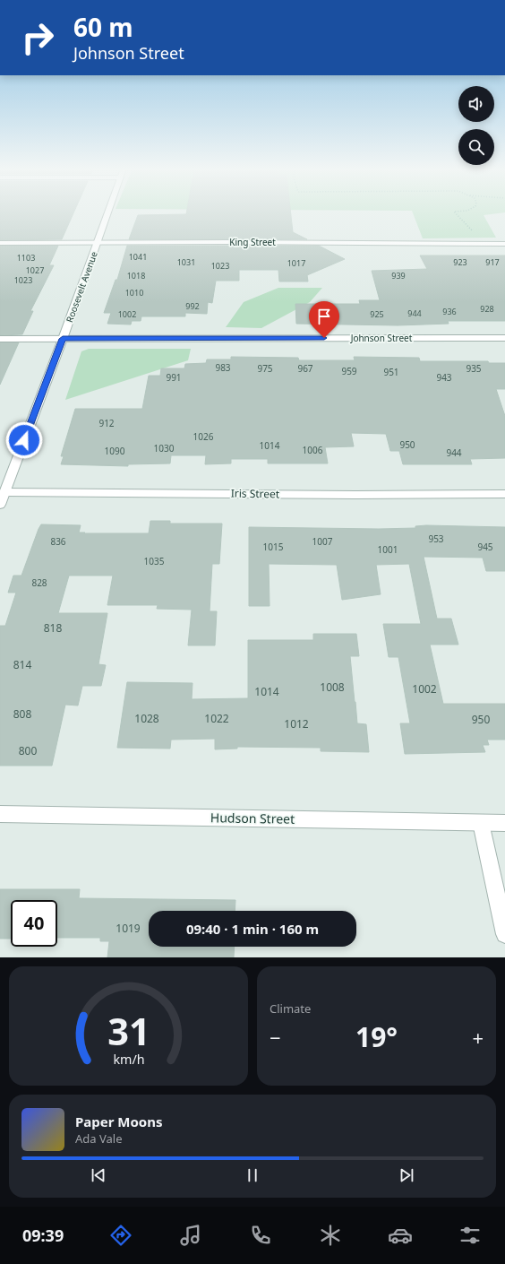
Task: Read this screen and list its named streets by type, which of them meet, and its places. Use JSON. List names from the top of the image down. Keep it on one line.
{"streets":{"street":["King Street","Roosevelt Avenue","Johnson Street","Iris Street","Hudson Street"]},"crossings":[["King Street","Roosevelt Avenue"],["Roosevelt Avenue","Johnson Street"],["Roosevelt Avenue","Iris Street"]],"house_numbers":["1041","1103","1031","923","917","1017","1023","1027","1018","939","1023","1010","992","928","936","944","1002","925","983","975","967","935","959","951","991","943","912","1026","950","1014","1030","1006","1090","944","953","836","1007","1015","945","1001","1035","828","818","814","1008","1002","1014","808","1028","1022","950","1012","800","1019"],"page":{"turn":["60 m","Johnson Street"],"limit":"40","trip":"09:40 · 1 min · 160 m","tile":"Climate","heat":["−","19°","+"],"song":["Paper Moons","Ada Vale"],"tabs":"09:39","gauge":["31","km/h"]}}
